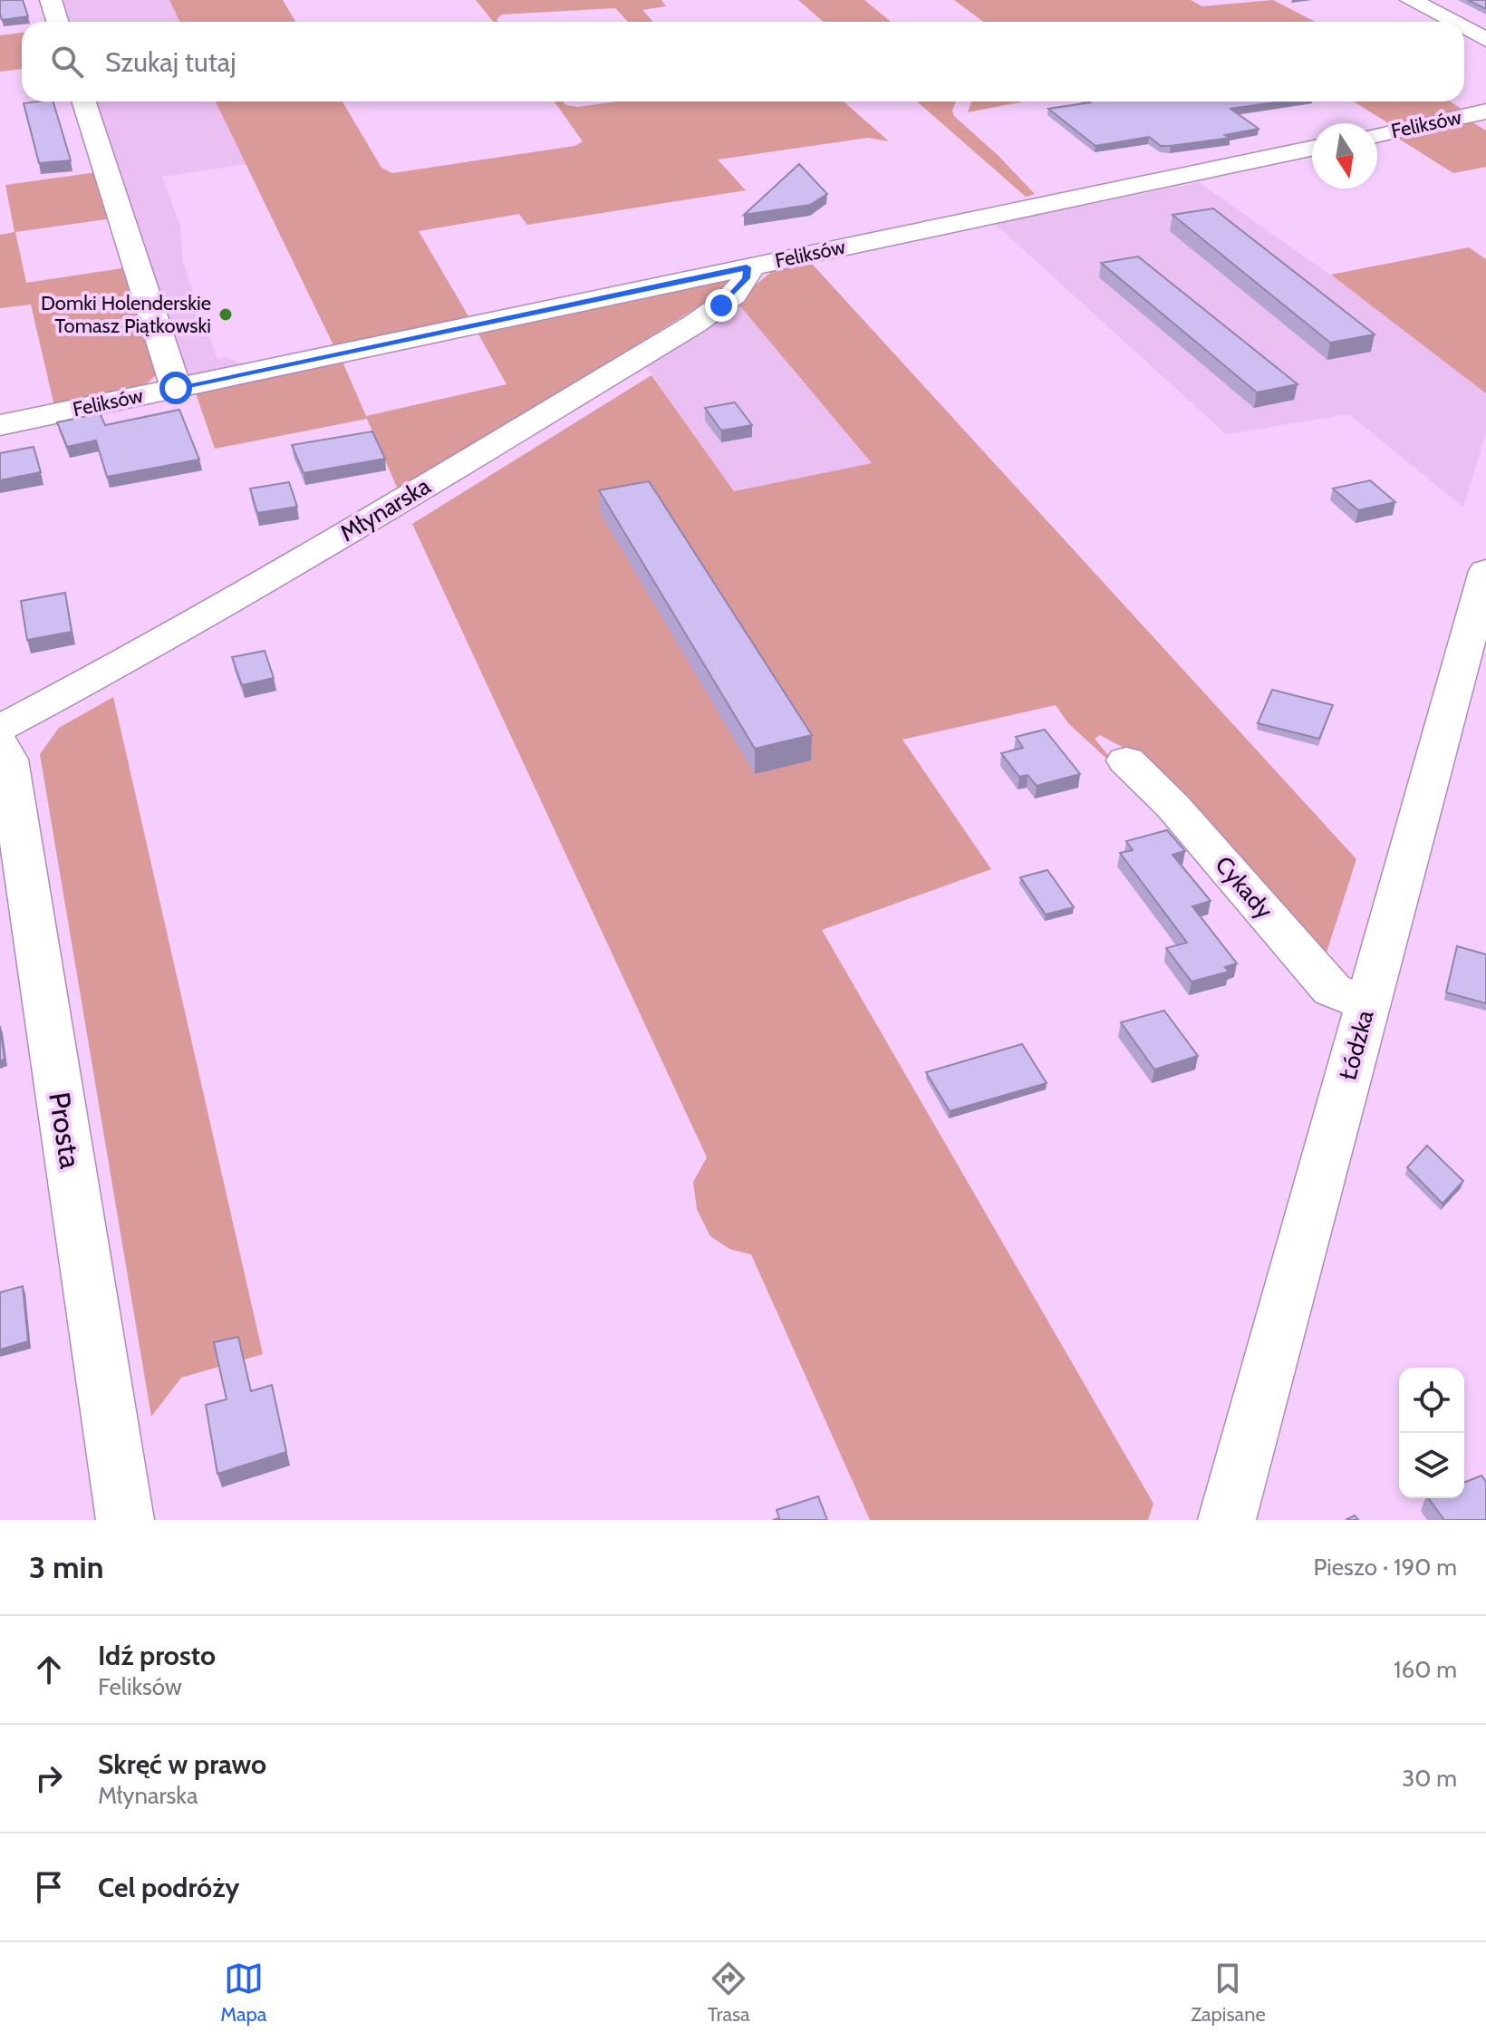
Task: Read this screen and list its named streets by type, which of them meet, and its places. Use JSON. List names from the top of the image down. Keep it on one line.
{"streets":{"street":["Feliksów","Młynarska","Cykady","Łódzka","Prosta"]},"crossings":[["Feliksów","Młynarska"],["Cykady","Łódzka"]],"places":["Domki Holenderskie Tomasz Piątkowski"],"north":"bottom","page":{"search":"Szukaj tutaj","heading":["3 min","Pieszo · 190 m"],"list":[["Idź prosto","Feliksów","160 m"],["Skręć w prawo","Młynarska","30 m"],"Cel podróży"],"nav":["Mapa","Trasa","Zapisane"]}}
